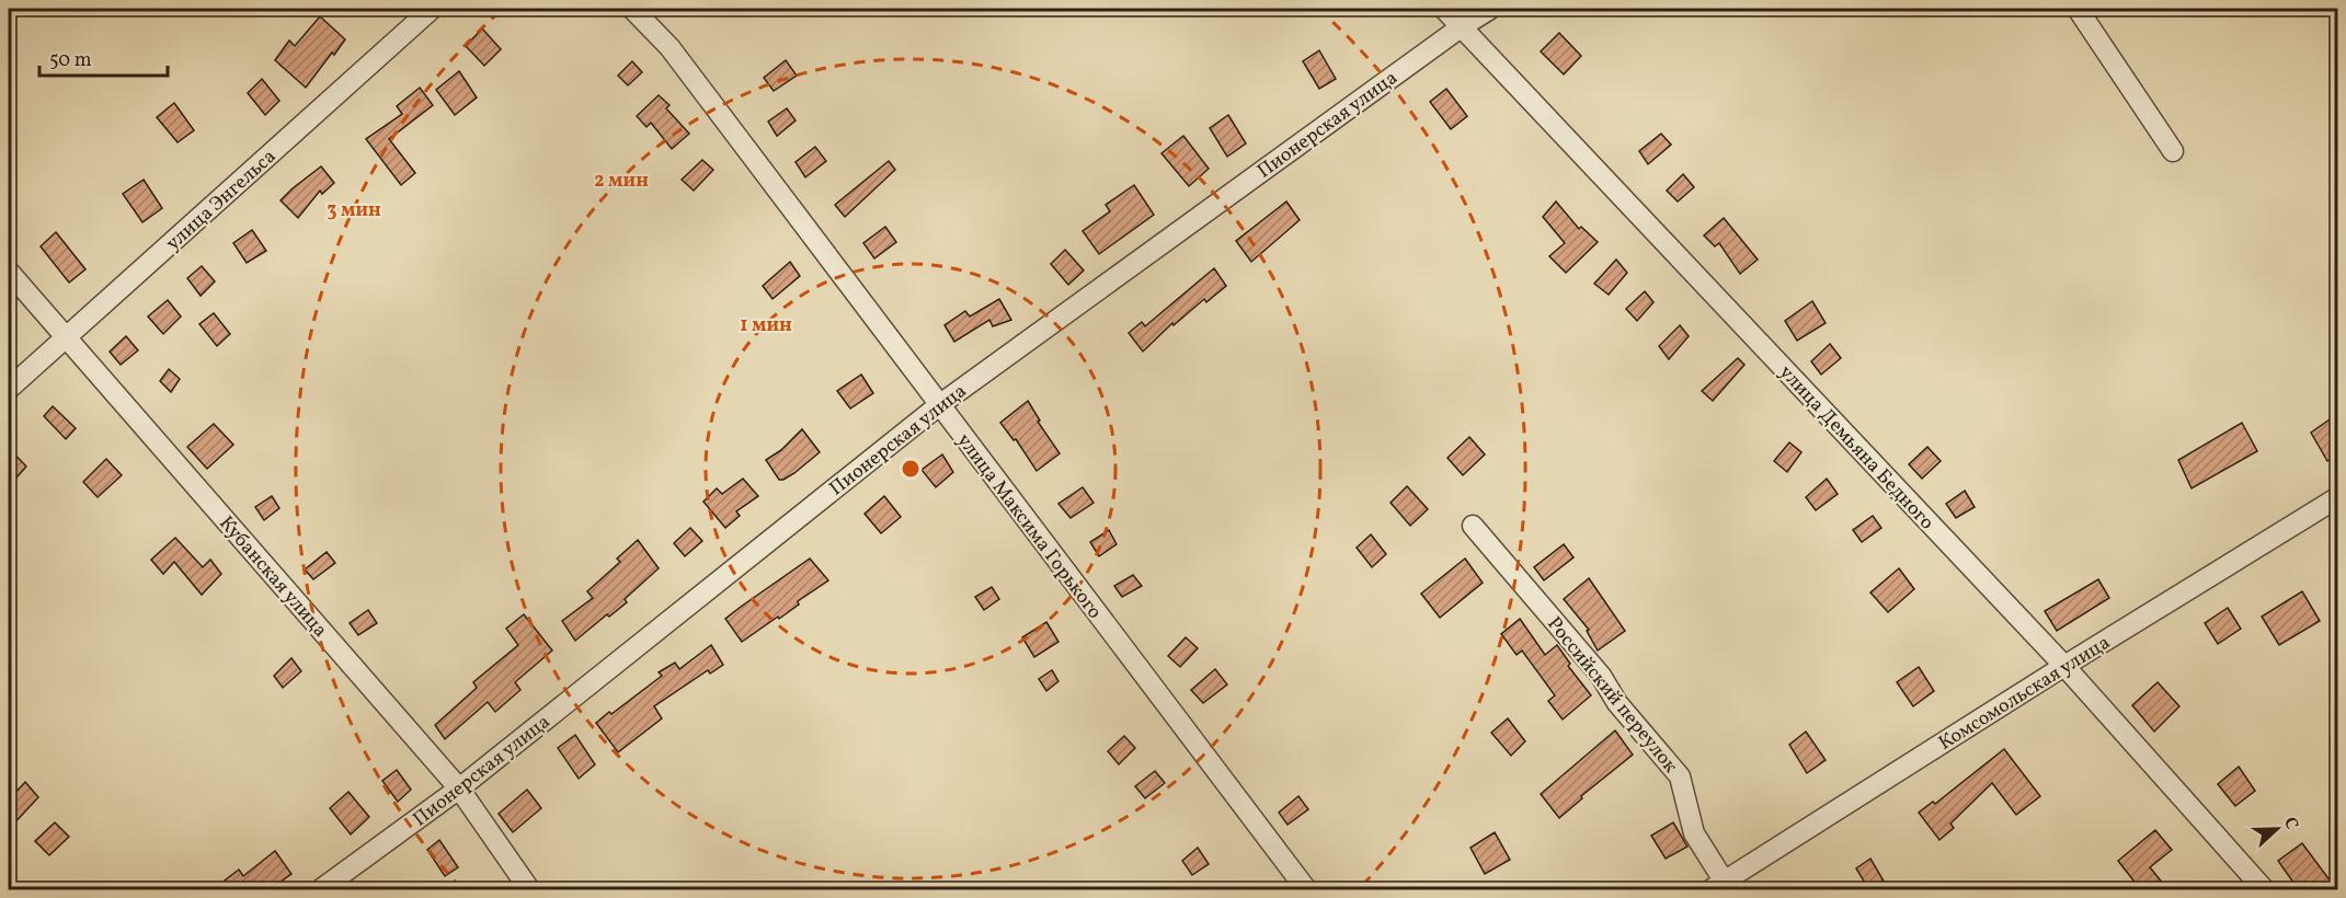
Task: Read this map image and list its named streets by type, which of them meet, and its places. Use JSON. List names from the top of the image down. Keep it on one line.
{"streets":{"street":["Пионерская улица","улица Энгельса","улица Демьяна Бедного","улица Максима Горького","Кубанская улица","Комсомольская улица","Российский переулок"]},"crossings":[["Пионерская улица","улица Демьяна Бедного"],["Пионерская улица","улица Максима Горького"],["Пионерская улица","Кубанская улица"],["улица Энгельса","Кубанская улица"],["улица Демьяна Бедного","Комсомольская улица"],["Комсомольская улица","Российский переулок"]],"scale_bar":"50 m","north":"right","rings":["2 мин","3 мин","1 мин"]}
